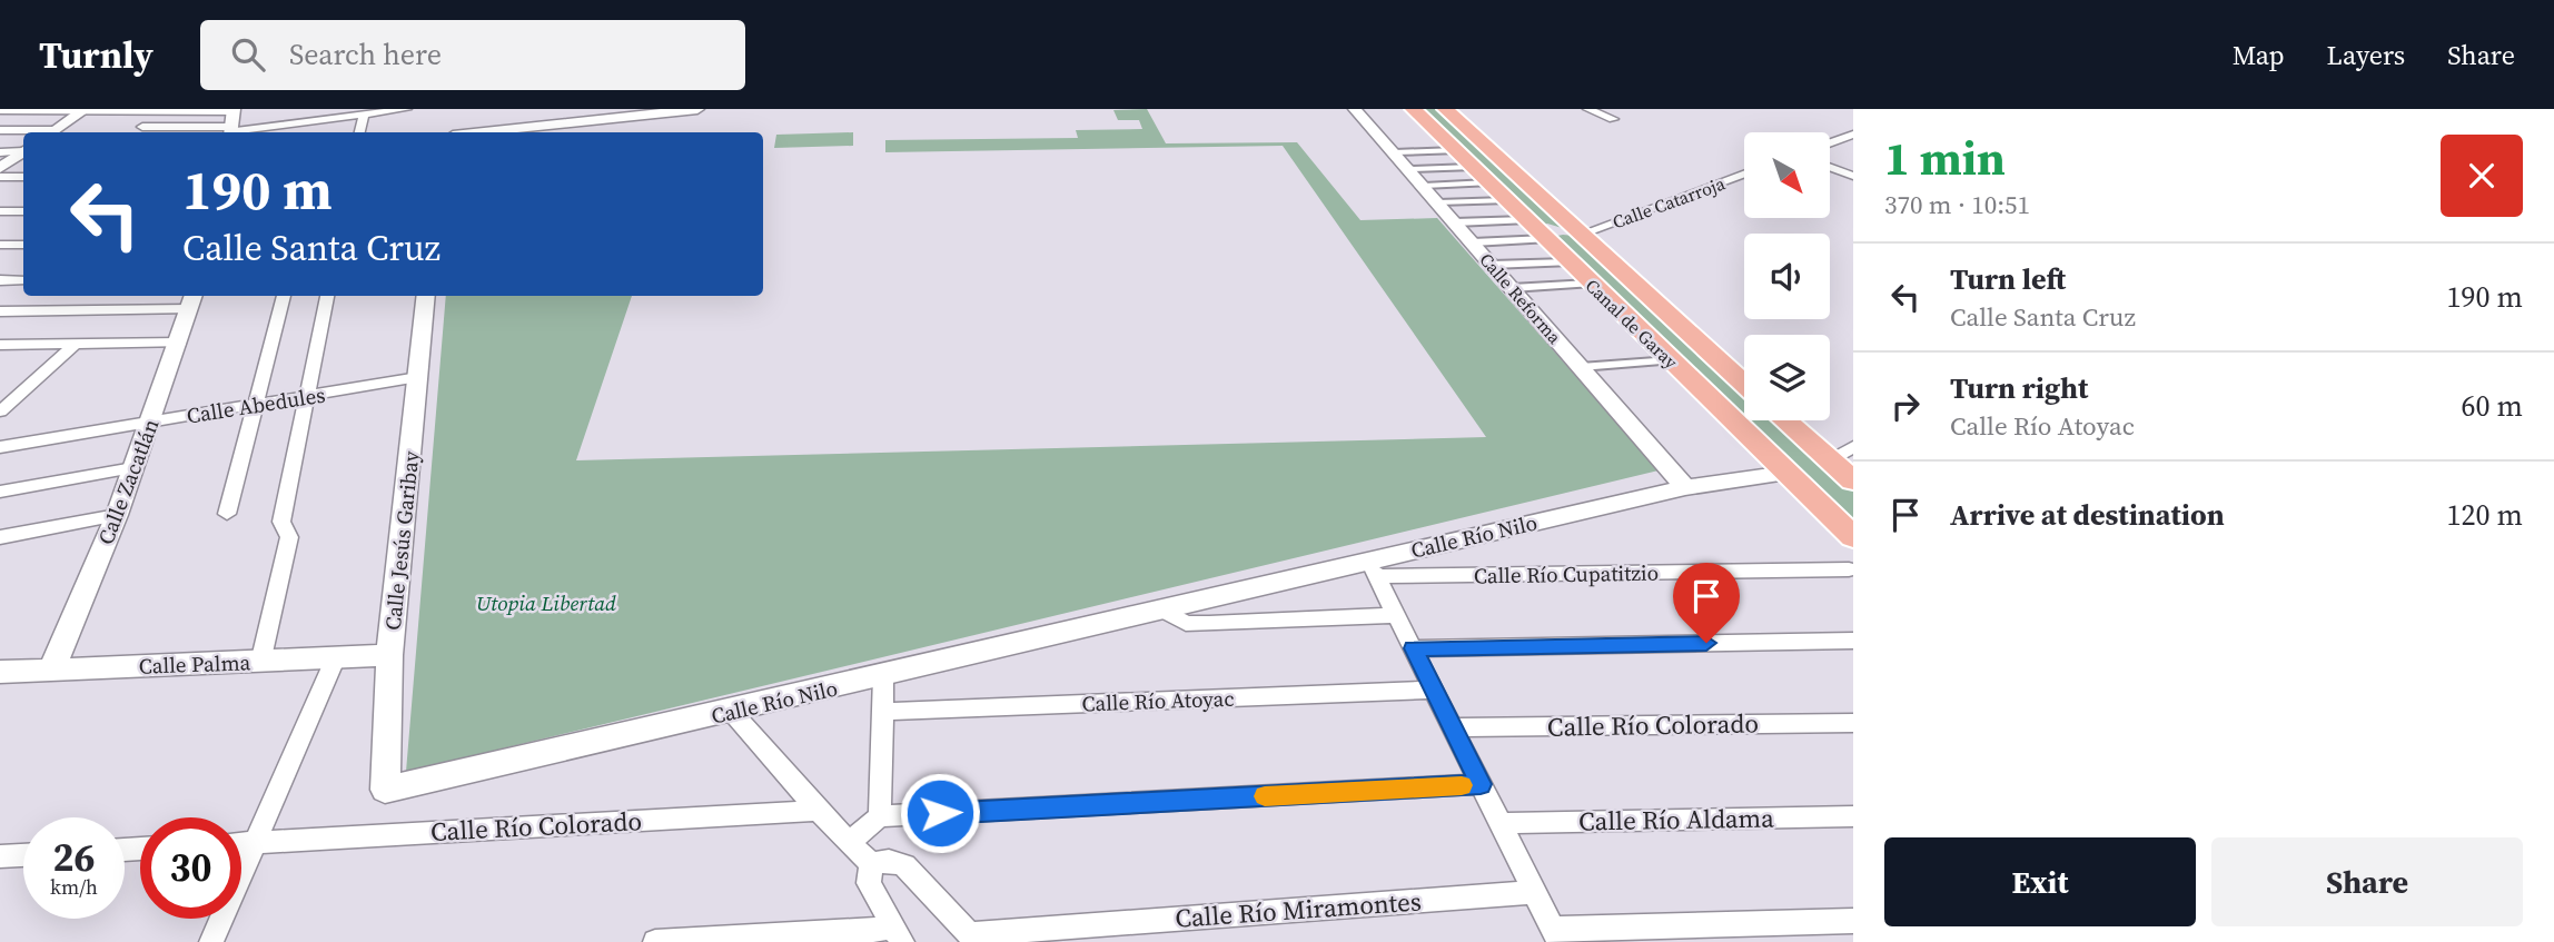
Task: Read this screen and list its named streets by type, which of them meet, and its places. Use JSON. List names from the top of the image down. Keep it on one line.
{"streets":{"highway":["Canal de Garay"],"street":["Calle Catarroja","Calle Reforma","Calle Abedules","Calle Zacatlán","Calle Río Nilo","Calle Jesús Garibay","Calle Río Cupatitzio","Calle Palma","Calle Río Atoyac","Calle Río Colorado","Calle Río Aldama","Calle Río Miramontes"]},"crossings":[["Calle Catarroja","Canal de Garay"],["Calle Reforma","Calle Río Nilo"],["Canal de Garay","Calle Río Nilo"],["Calle Abedules","Calle Zacatlán"],["Calle Abedules","Calle Jesús Garibay"],["Calle Zacatlán","Calle Palma"],["Calle Río Nilo","Calle Jesús Garibay"],["Calle Río Nilo","Calle Río Cupatitzio"],["Calle Jesús Garibay","Calle Palma"]],"parks":["Utopia Libertad"],"north":"bottom right","page":{"header":"Turnly","search":"Search here","nav":["Map","Layers","Share"],"heading":["1 min","370 m · 10:51"],"turn":["190 m","Calle Santa Cruz"],"list":[{"name":"Turn left","note":"Calle Santa Cruz","value":"190 m"},{"name":"Turn right","note":"Calle Río Atoyac","value":"60 m"},{"name":"Arrive at destination","value":"120 m"}],"speed":"26 km/h","limit":"30","buttons":["Exit","Share"]}}
